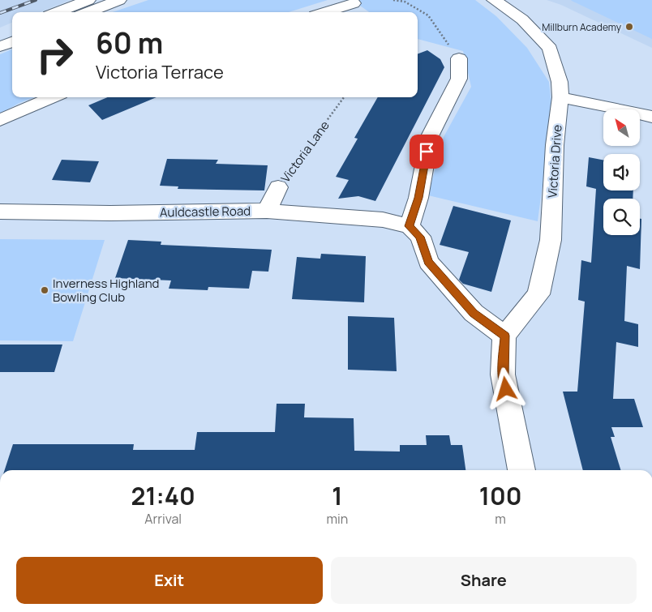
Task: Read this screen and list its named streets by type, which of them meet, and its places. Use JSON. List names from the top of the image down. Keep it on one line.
{"streets":{"street":["Victoria Lane","Victoria Drive","Auldcastle Road"]},"crossings":[["Victoria Lane","Auldcastle Road"]],"places":["Millburn Academy","Inverness Highland Bowling Club"],"north":"top left","page":{"turn":["60 m","Victoria Terrace"],"eta":["21:40","Arrival","1","min","100","m"],"buttons":["Exit","Share"]}}
